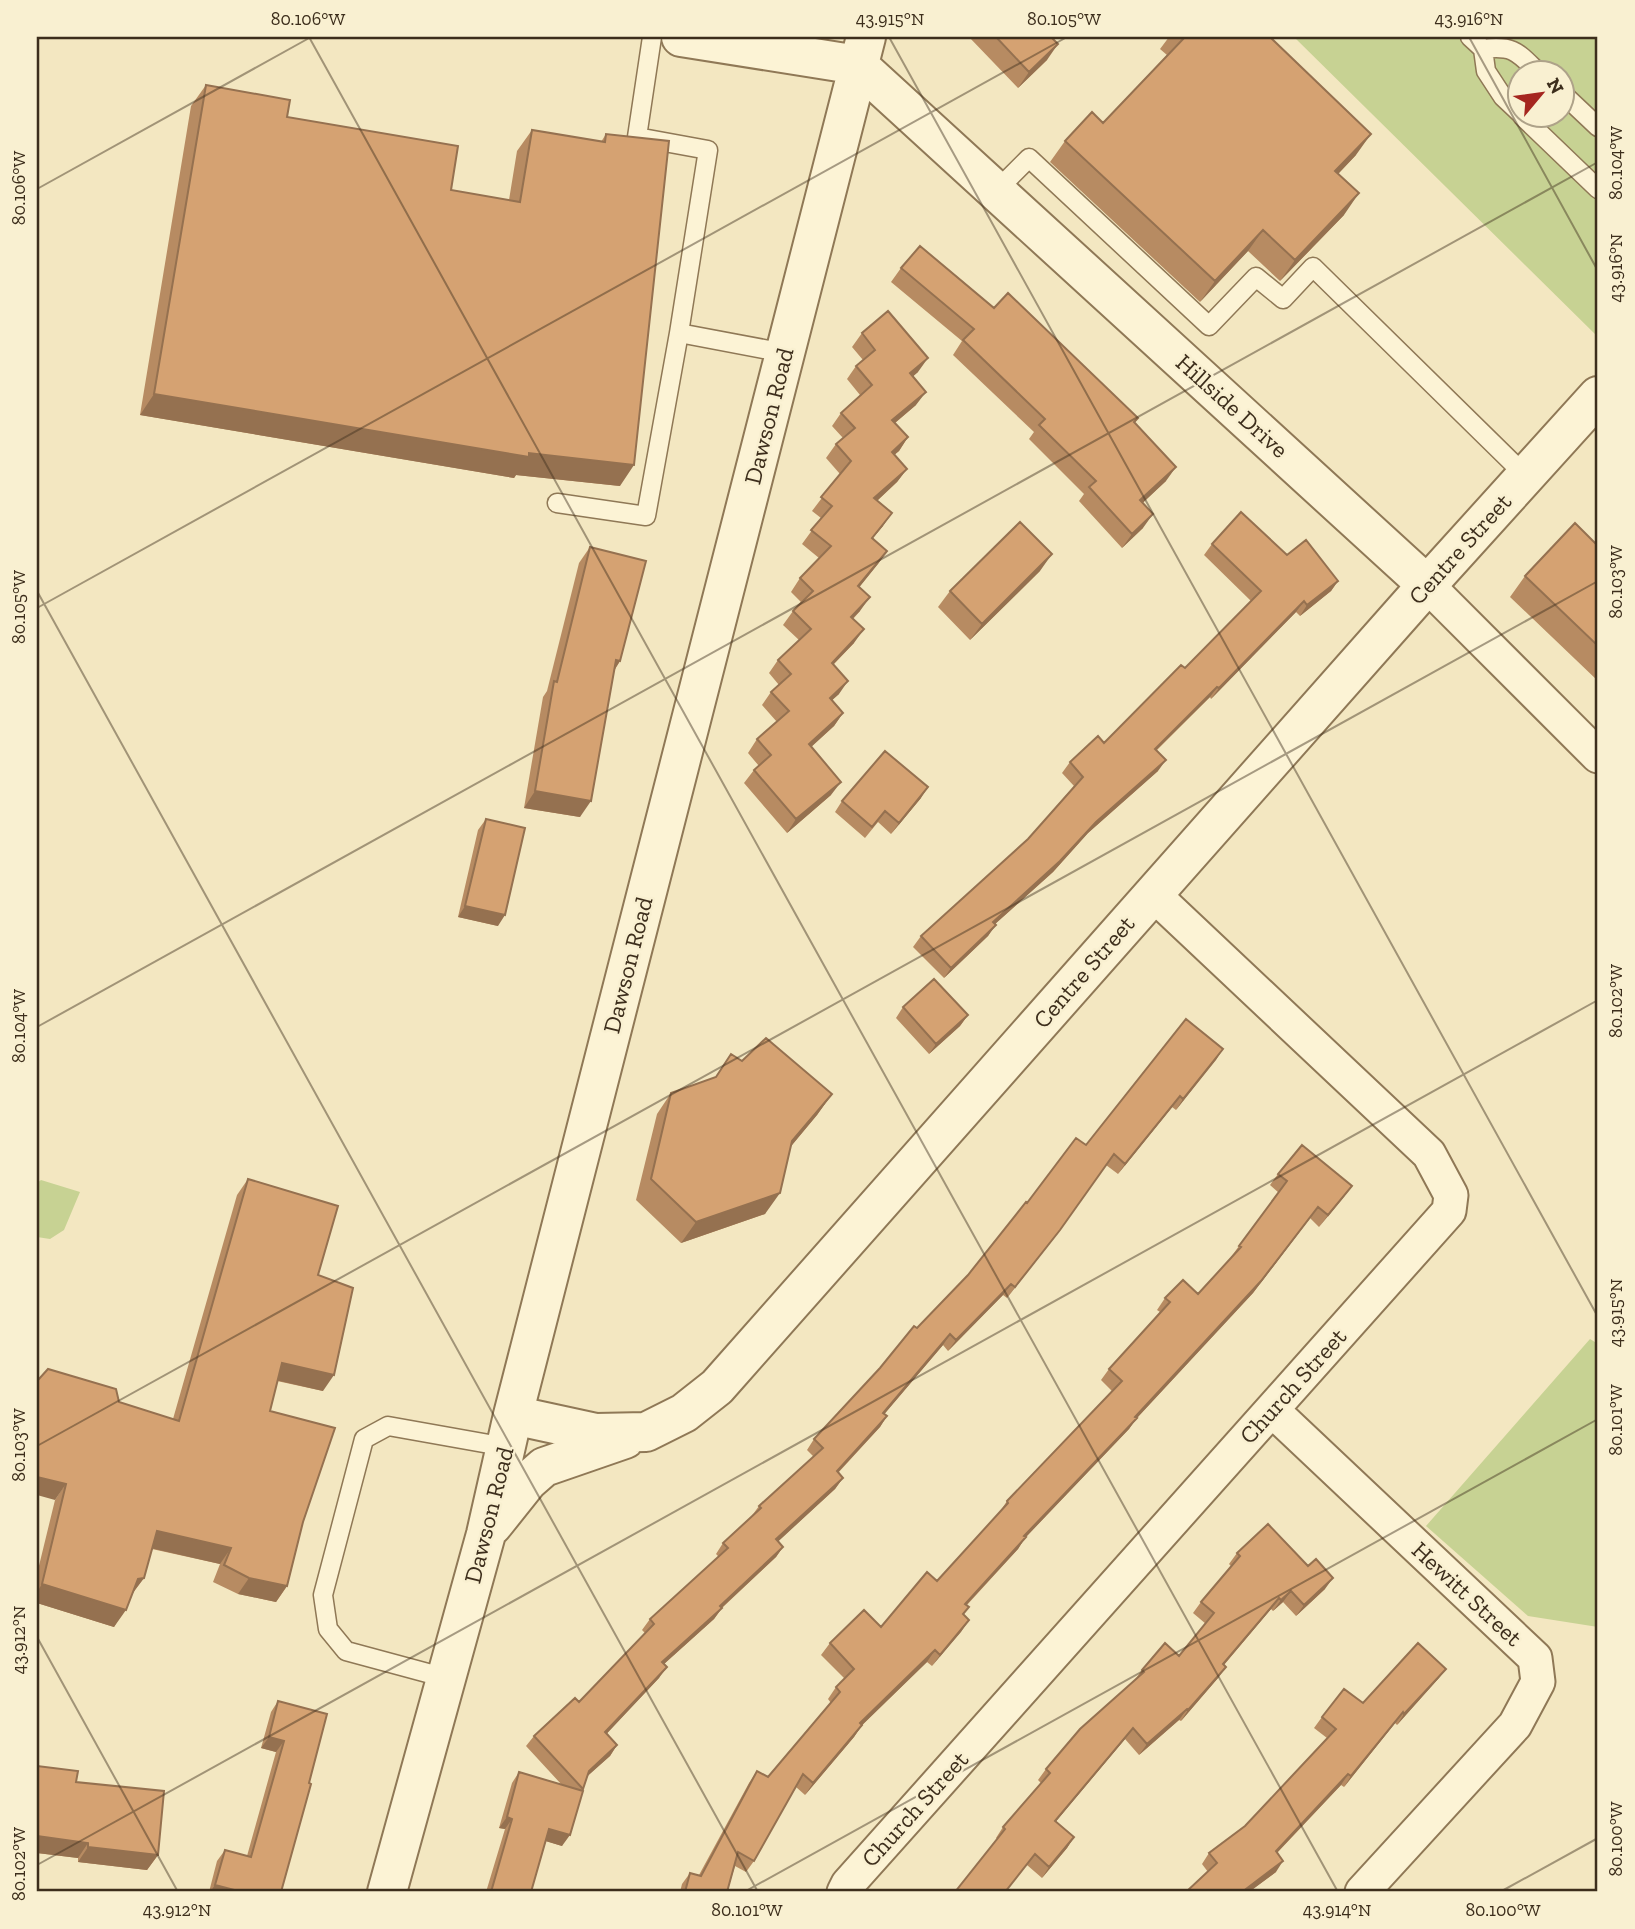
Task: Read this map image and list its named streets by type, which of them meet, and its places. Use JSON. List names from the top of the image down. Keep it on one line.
{"streets":{"street":["Hillside Drive","Dawson Road","Centre Street","Church Street","Hewitt Street"]},"crossings":[["Hillside Drive","Dawson Road"],["Hillside Drive","Centre Street"],["Dawson Road","Centre Street"],["Centre Street","Church Street"],["Church Street","Hewitt Street"]],"north":"top right","coordinates":["80.106°W","43.915°N","80.105°W","43.916°N","80.104°W","80.103°W","80.102°W","80.101°W","43.912°N","80.100°W","43.914°N"]}
